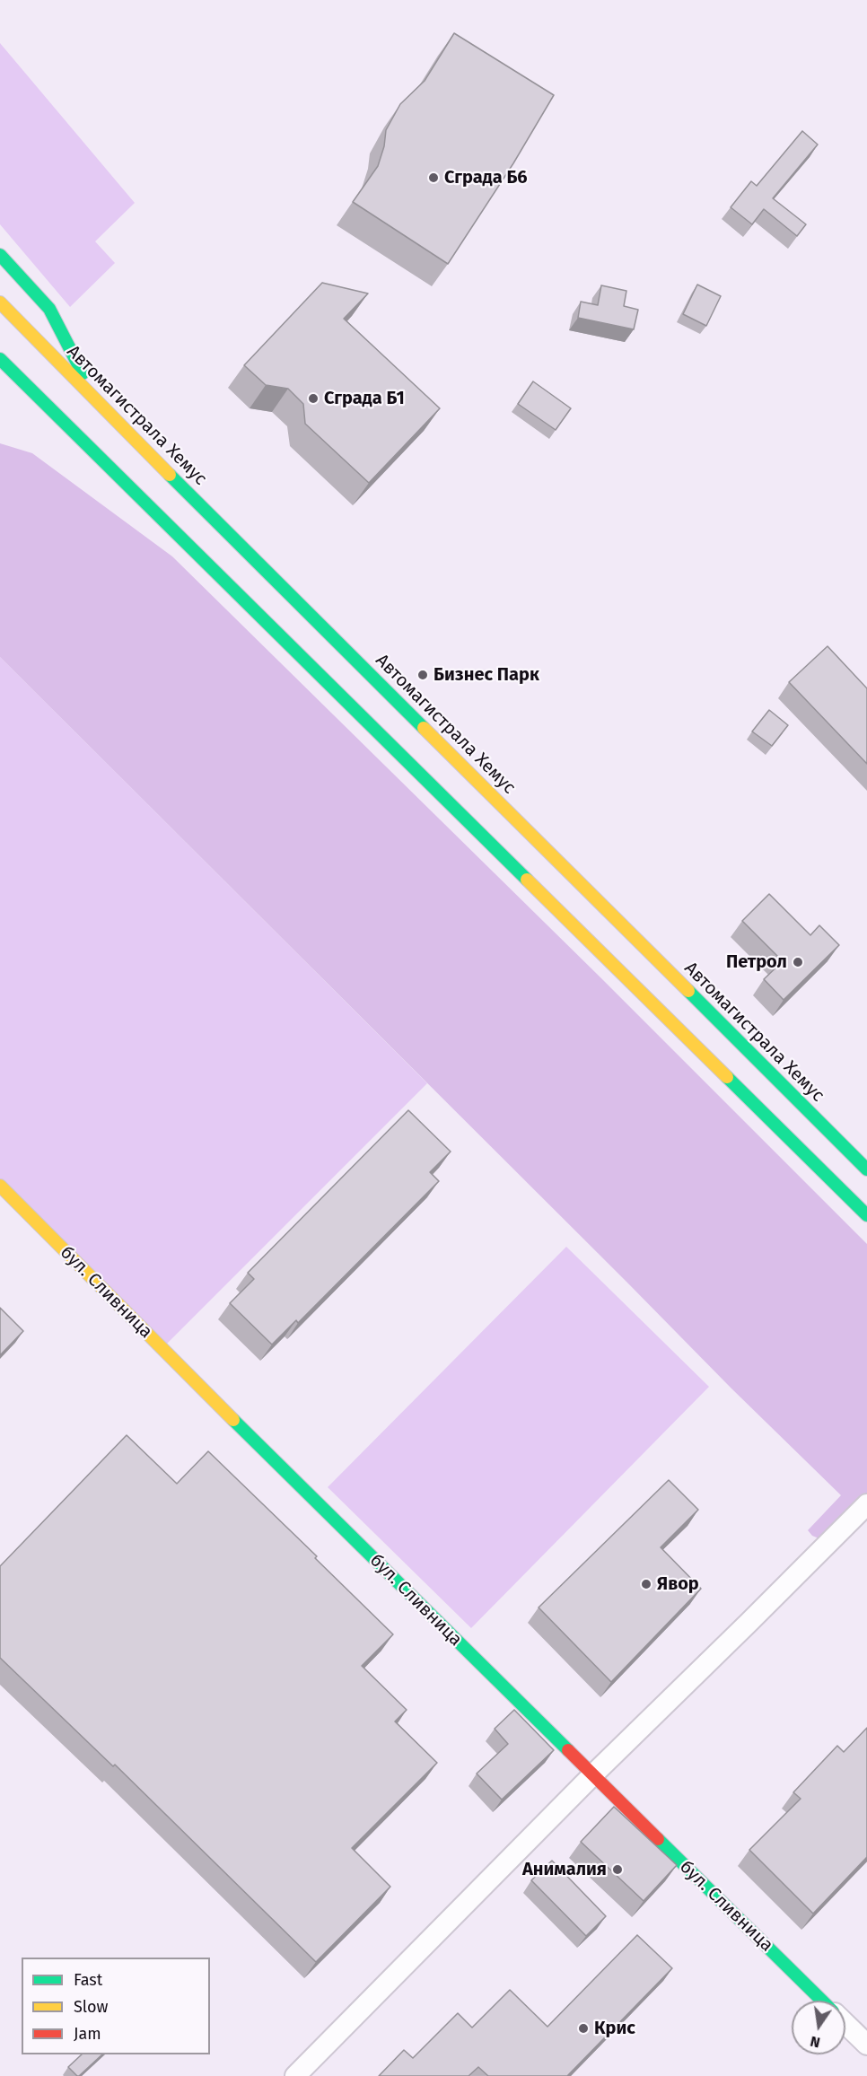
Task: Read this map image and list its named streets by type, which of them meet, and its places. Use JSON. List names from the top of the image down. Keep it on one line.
{"streets":{"main road":["Автомагистрала Хемус","бул. Сливница"]},"places":["Сграда Б6","Сграда Б1","Бизнес Парк","Петрол","Явор","Анималия","Крис"],"legend":["Fast","Slow","Jam"],"north":"bottom"}
